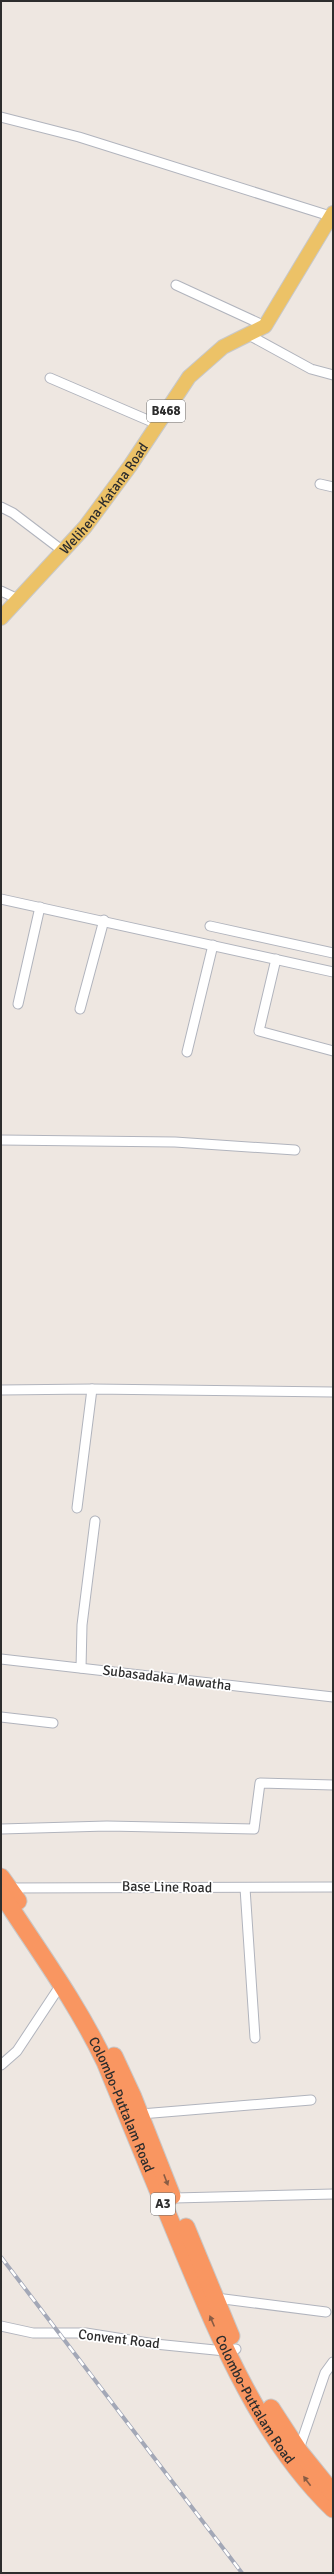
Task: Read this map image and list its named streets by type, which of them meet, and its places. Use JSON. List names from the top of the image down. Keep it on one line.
{"streets":{"highway":["Colombo-Puttalam Road","A3"],"main road":["B468","Welihena-Katana Road"],"street":["Subasadaka Mawatha","Base Line Road","Convent Road"]},"crossings":[["Base Line Road","Colombo-Puttalam Road"],["Colombo-Puttalam Road","Convent Road"]]}
